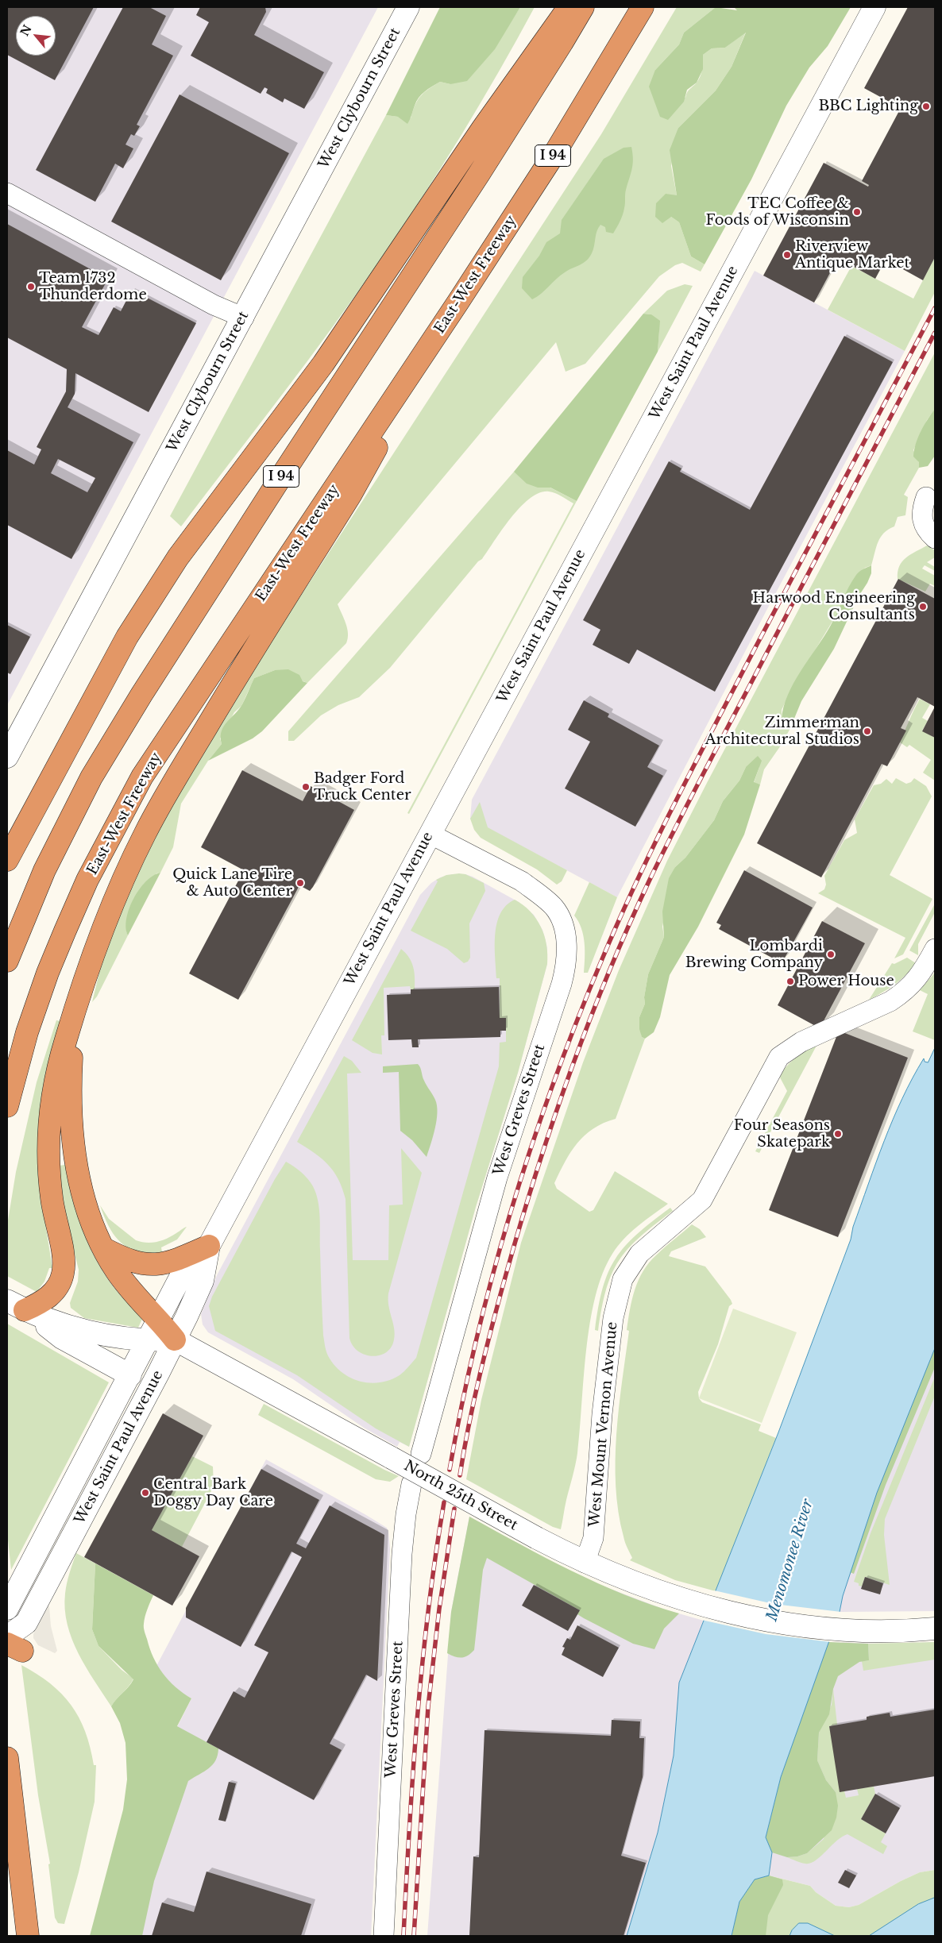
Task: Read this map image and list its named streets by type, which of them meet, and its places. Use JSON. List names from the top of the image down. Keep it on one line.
{"streets":{"highway":["I 94","East-West Freeway"],"street":["West Clybourn Street","West Saint Paul Avenue","West Greves Street","West Mount Vernon Avenue","North 25th Street"]},"crossings":[["West Saint Paul Avenue","West Greves Street"],["West Saint Paul Avenue","North 25th Street"],["West Mount Vernon Avenue","North 25th Street"]],"water":["Menomonee River"],"places":["BBC Lighting","TEC Coffee & Foods of Wisconsin","Riverview Antique Market","Team 1732 Thunderdome","Harwood Engineering Consultants","Zimmerman Architectural Studios","Badger Ford Truck Center","Quick Lane Tire & Auto Center","Lombardi Brewing Company","Power House","Four Seasons Skatepark","Central Bark Doggy Day Care"],"north":"top left"}
